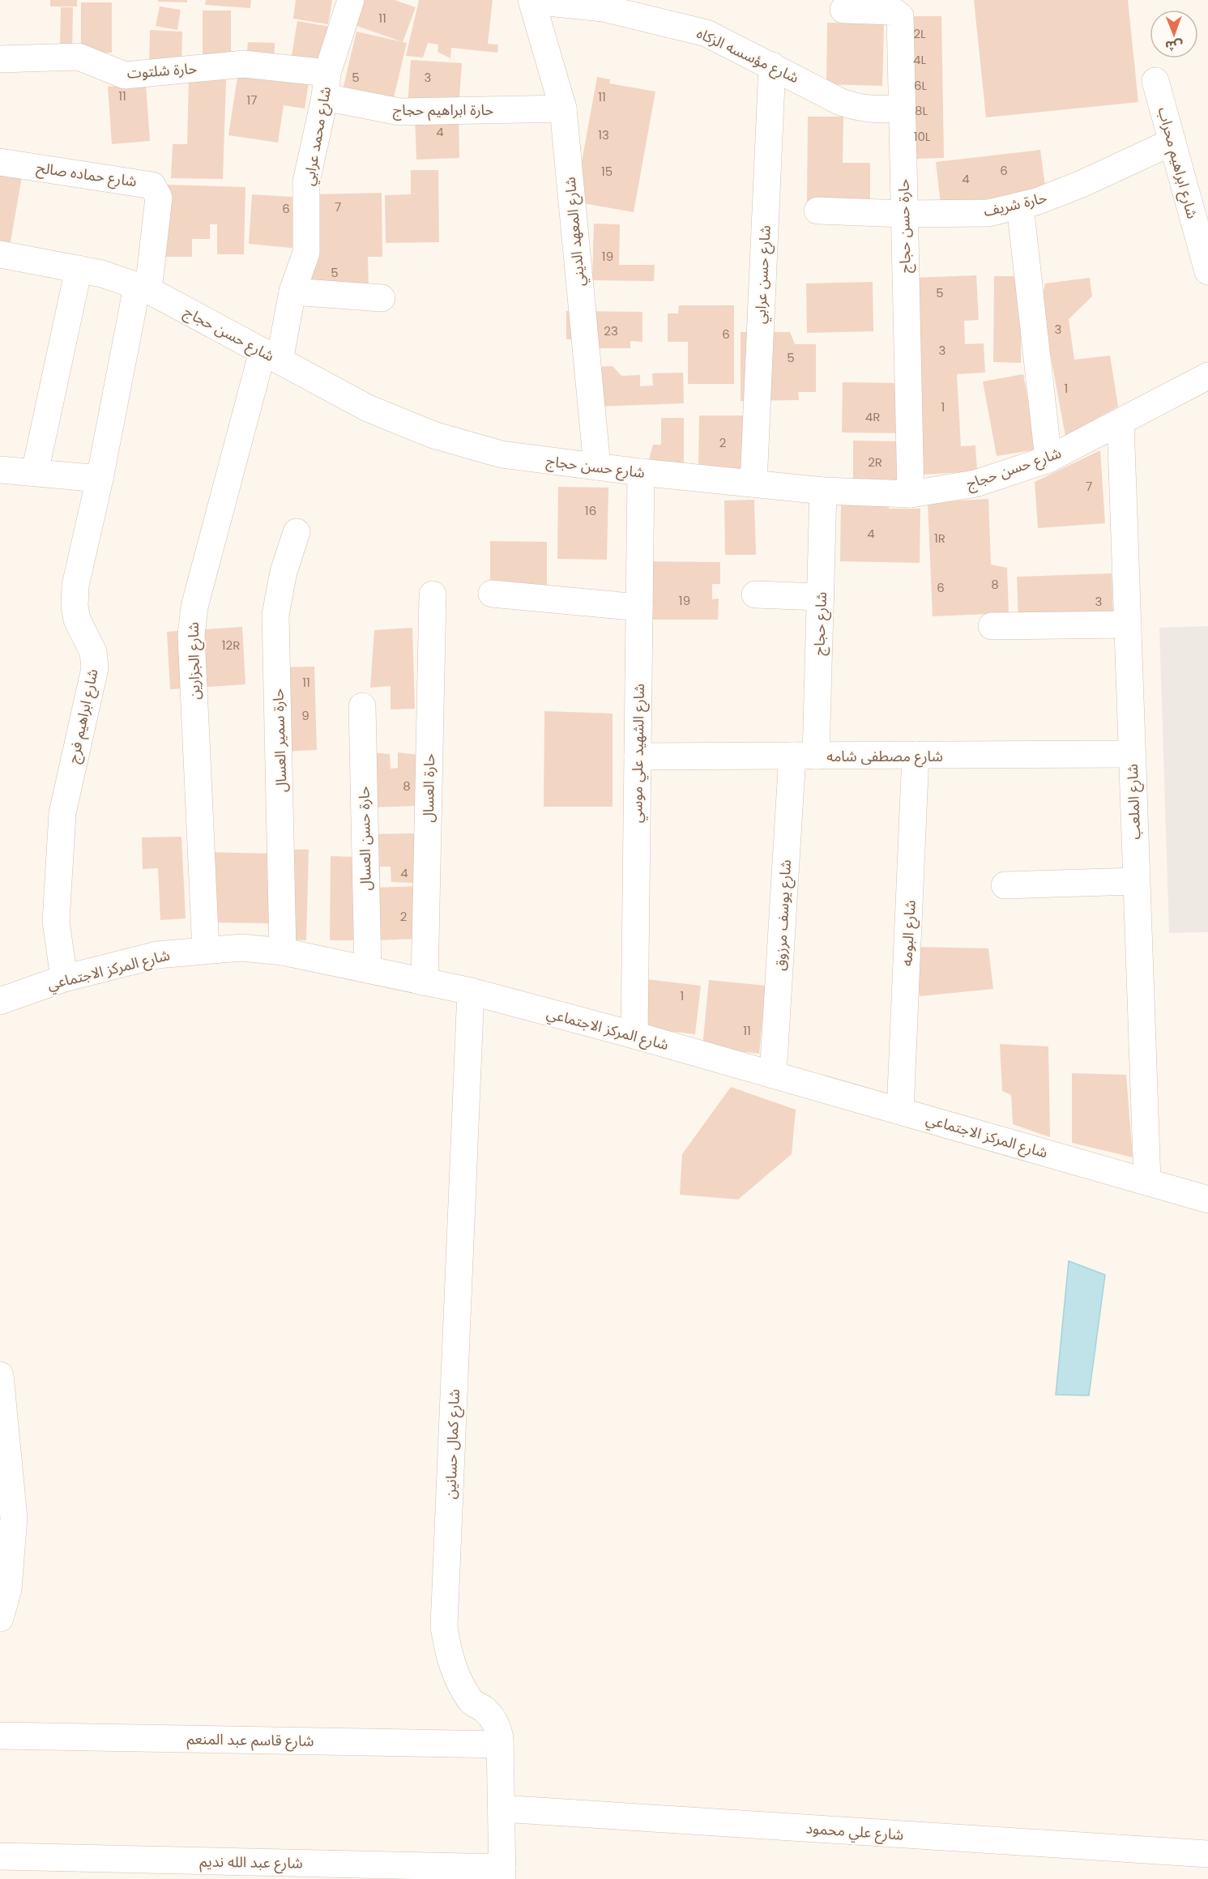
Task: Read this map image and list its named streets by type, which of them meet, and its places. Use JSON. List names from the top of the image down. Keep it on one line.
{"streets":{"street":["شارع مؤسسه الزكاه","حارة شلتوت","حارة ابراهيم حجاج","شارع محمد عرابي","شارع ابراهيم محراب","شارع حماده صالح","حارة شريف","حارة حسن حجاج","شارع المعهد الديني","شارع حسن عرابي","شارع حسن حجاج","شارع حجاج","شارع الجزارين","شارع ابراهيم فرج","حارة سمير العسال","شارع الشهيد علي موسي","شارع مصطفى شامه","حارة العسال","شارع الملعب","حارة حسن العسال","شارع يوسف مرزوق","شارع البومه","شارع المركز الاجتماعي","شارع كمال حسانين","شارع قاسم عبد المنعم","شارع علي محمود","شارع عبد الله نديم"]},"crossings":[["شارع مؤسسه الزكاه","حارة حسن حجاج"],["شارع مؤسسه الزكاه","شارع المعهد الديني"],["شارع مؤسسه الزكاه","شارع حسن عرابي"],["حارة شلتوت","حارة ابراهيم حجاج"],["حارة شلتوت","شارع محمد عرابي"],["حارة ابراهيم حجاج","شارع محمد عرابي"],["حارة ابراهيم حجاج","شارع المعهد الديني"],["شارع محمد عرابي","شارع حسن حجاج"],["شارع محمد عرابي","شارع الجزارين"],["شارع ابراهيم محراب","حارة شريف"],["شارع حماده صالح","شارع حسن حجاج"],["شارع حماده صالح","شارع ابراهيم فرج"],["حارة شريف","حارة حسن حجاج"],["حارة حسن حجاج","شارع حسن حجاج"],["شارع المعهد الديني","شارع حسن حجاج"],["شارع حسن عرابي","شارع حسن حجاج"],["شارع حسن حجاج","شارع حجاج"],["شارع حسن حجاج","شارع الجزارين"],["شارع حسن حجاج","شارع ابراهيم فرج"],["شارع حسن حجاج","شارع الشهيد علي موسي"],["شارع حسن حجاج","شارع الملعب"],["شارع حجاج","شارع مصطفى شامه"],["شارع حجاج","شارع يوسف مرزوق"],["شارع الجزارين","شارع المركز الاجتماعي"],["شارع ابراهيم فرج","شارع المركز الاجتماعي"],["حارة سمير العسال","شارع المركز الاجتماعي"],["شارع الشهيد علي موسي","شارع مصطفى شامه"],["شارع الشهيد علي موسي","شارع المركز الاجتماعي"],["شارع مصطفى شامه","شارع الملعب"],["شارع مصطفى شامه","شارع يوسف مرزوق"],["شارع مصطفى شامه","شارع البومه"],["حارة العسال","شارع المركز الاجتماعي"],["شارع الملعب","شارع المركز الاجتماعي"],["حارة حسن العسال","شارع المركز الاجتماعي"],["شارع يوسف مرزوق","شارع المركز الاجتماعي"],["شارع البومه","شارع المركز الاجتماعي"],["شارع المركز الاجتماعي","شارع كمال حسانين"],["شارع كمال حسانين","شارع قاسم عبد المنعم"],["شارع كمال حسانين","شارع علي محمود"],["شارع كمال حسانين","شارع عبد الله نديم"]],"house_numbers":["11","2L","4L","5","3","6L","11","11","17","8L","4","13","10L","6","15","4","7","6","19","5","5","3","23","6","3","5","1","1","4R","2","2R","7","16","4","1R","8","6","19","3","12R","11","9","8","4","2","1","11"],"north":"bottom"}
